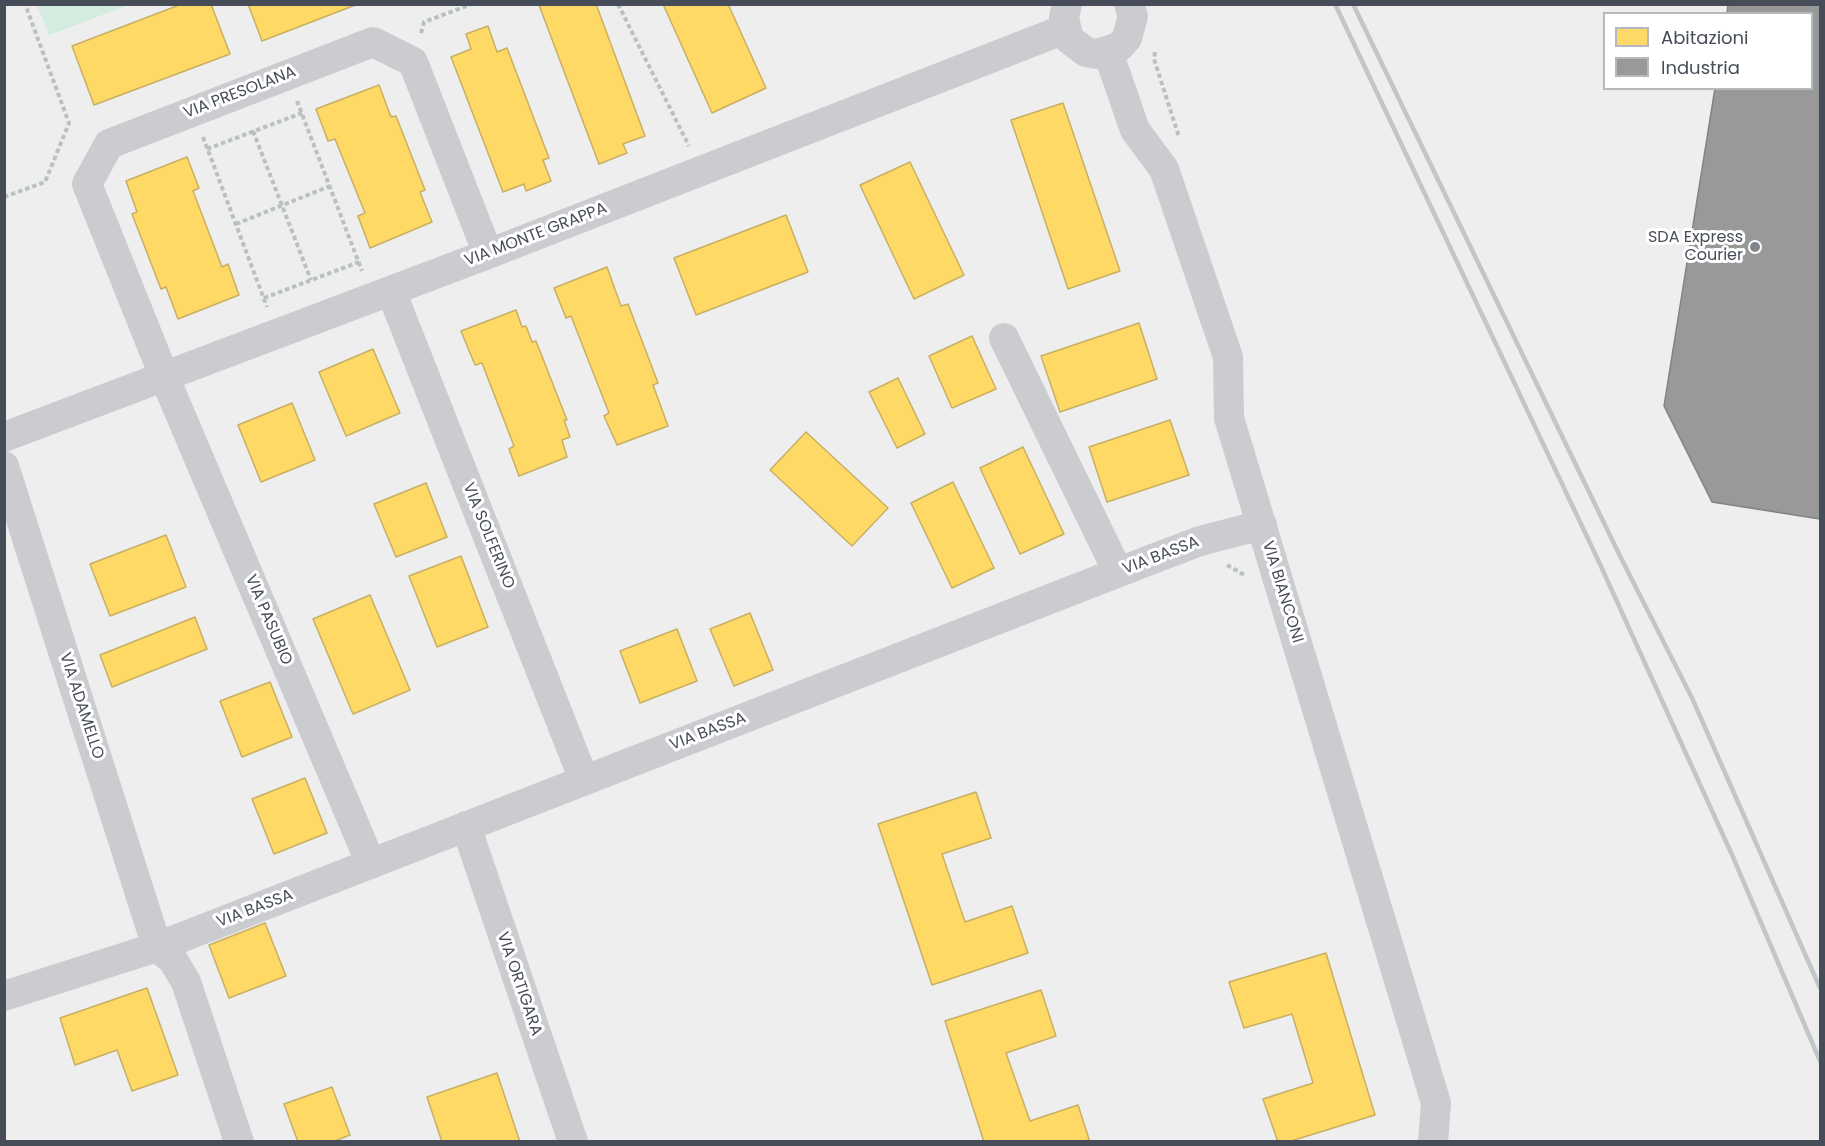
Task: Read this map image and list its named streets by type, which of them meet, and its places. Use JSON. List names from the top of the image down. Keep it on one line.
{"streets":{"street":["VIA PRESOLANA","VIA MONTE GRAPPA","VIA SOLFERINO","VIA BASSA","VIA BIANCONI","VIA PASUBIO","VIA ADAMELLO","VIA ORTIGARA"]},"crossings":[["VIA PRESOLANA","VIA MONTE GRAPPA"],["VIA PRESOLANA","VIA PASUBIO"],["VIA MONTE GRAPPA","VIA SOLFERINO"],["VIA MONTE GRAPPA","VIA PASUBIO"],["VIA SOLFERINO","VIA BASSA"],["VIA BASSA","VIA BIANCONI"],["VIA BASSA","VIA PASUBIO"],["VIA BASSA","VIA ADAMELLO"],["VIA BASSA","VIA ORTIGARA"]],"places":["SDA Express Courier"],"legend":["Abitazioni","Industria"]}
